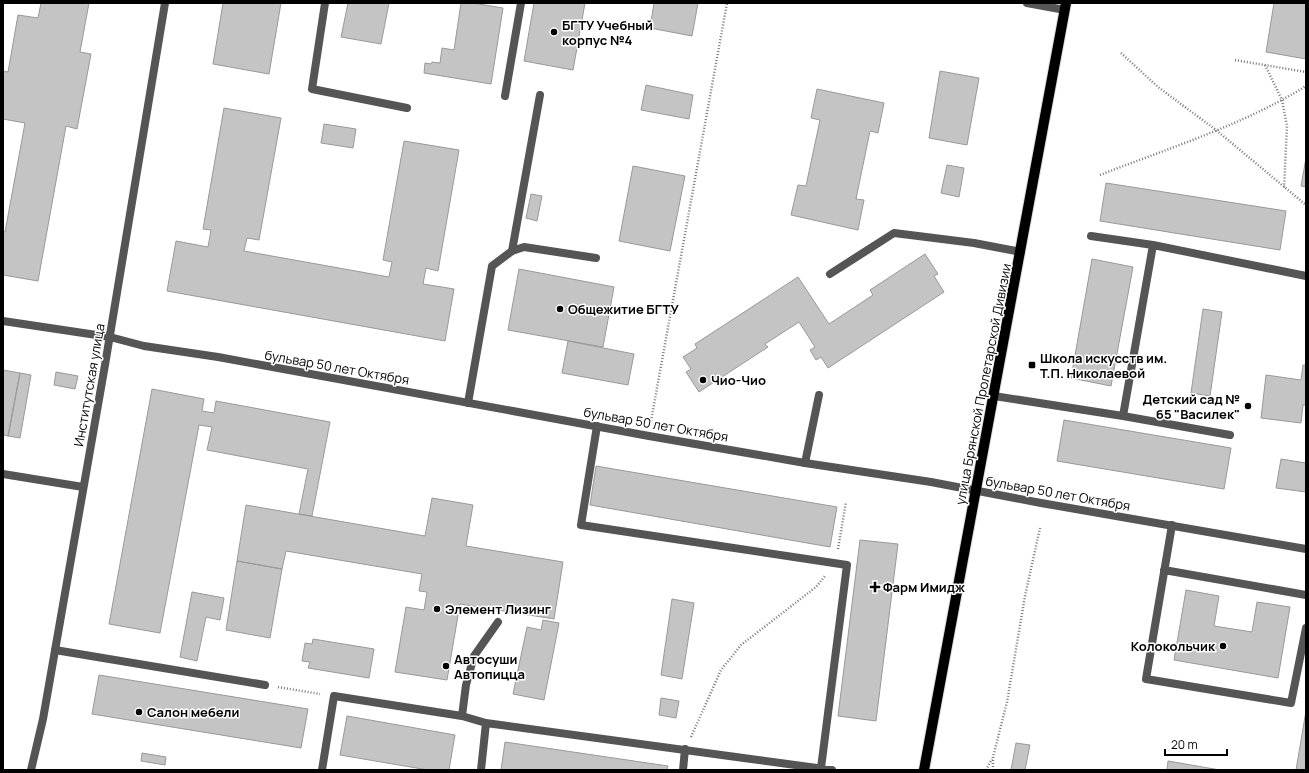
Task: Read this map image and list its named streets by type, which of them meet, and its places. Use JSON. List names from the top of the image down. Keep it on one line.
{"streets":{"main road":["улица Брянской Пролетарской Дивизии"],"street":["бульвар 50 лет Октября","Институтская улица"]},"crossings":[["бульвар 50 лет Октября","улица Брянской Пролетарской Дивизии"],["бульвар 50 лет Октября","Институтская улица"]],"places":{"other":["БГТУ Учебный корпус №4","Общежитие БГТУ","Чио-Чио","Детский сад № 65 \"Василек\"","Элемент Лизинг","Колокольчик","Автосуши Автопицца","Салон мебели"],"transit":["Школа искусств им. Т.П. Николаевой"],"health":["Фарм Имидж"]},"scale_bar":"20 m"}
